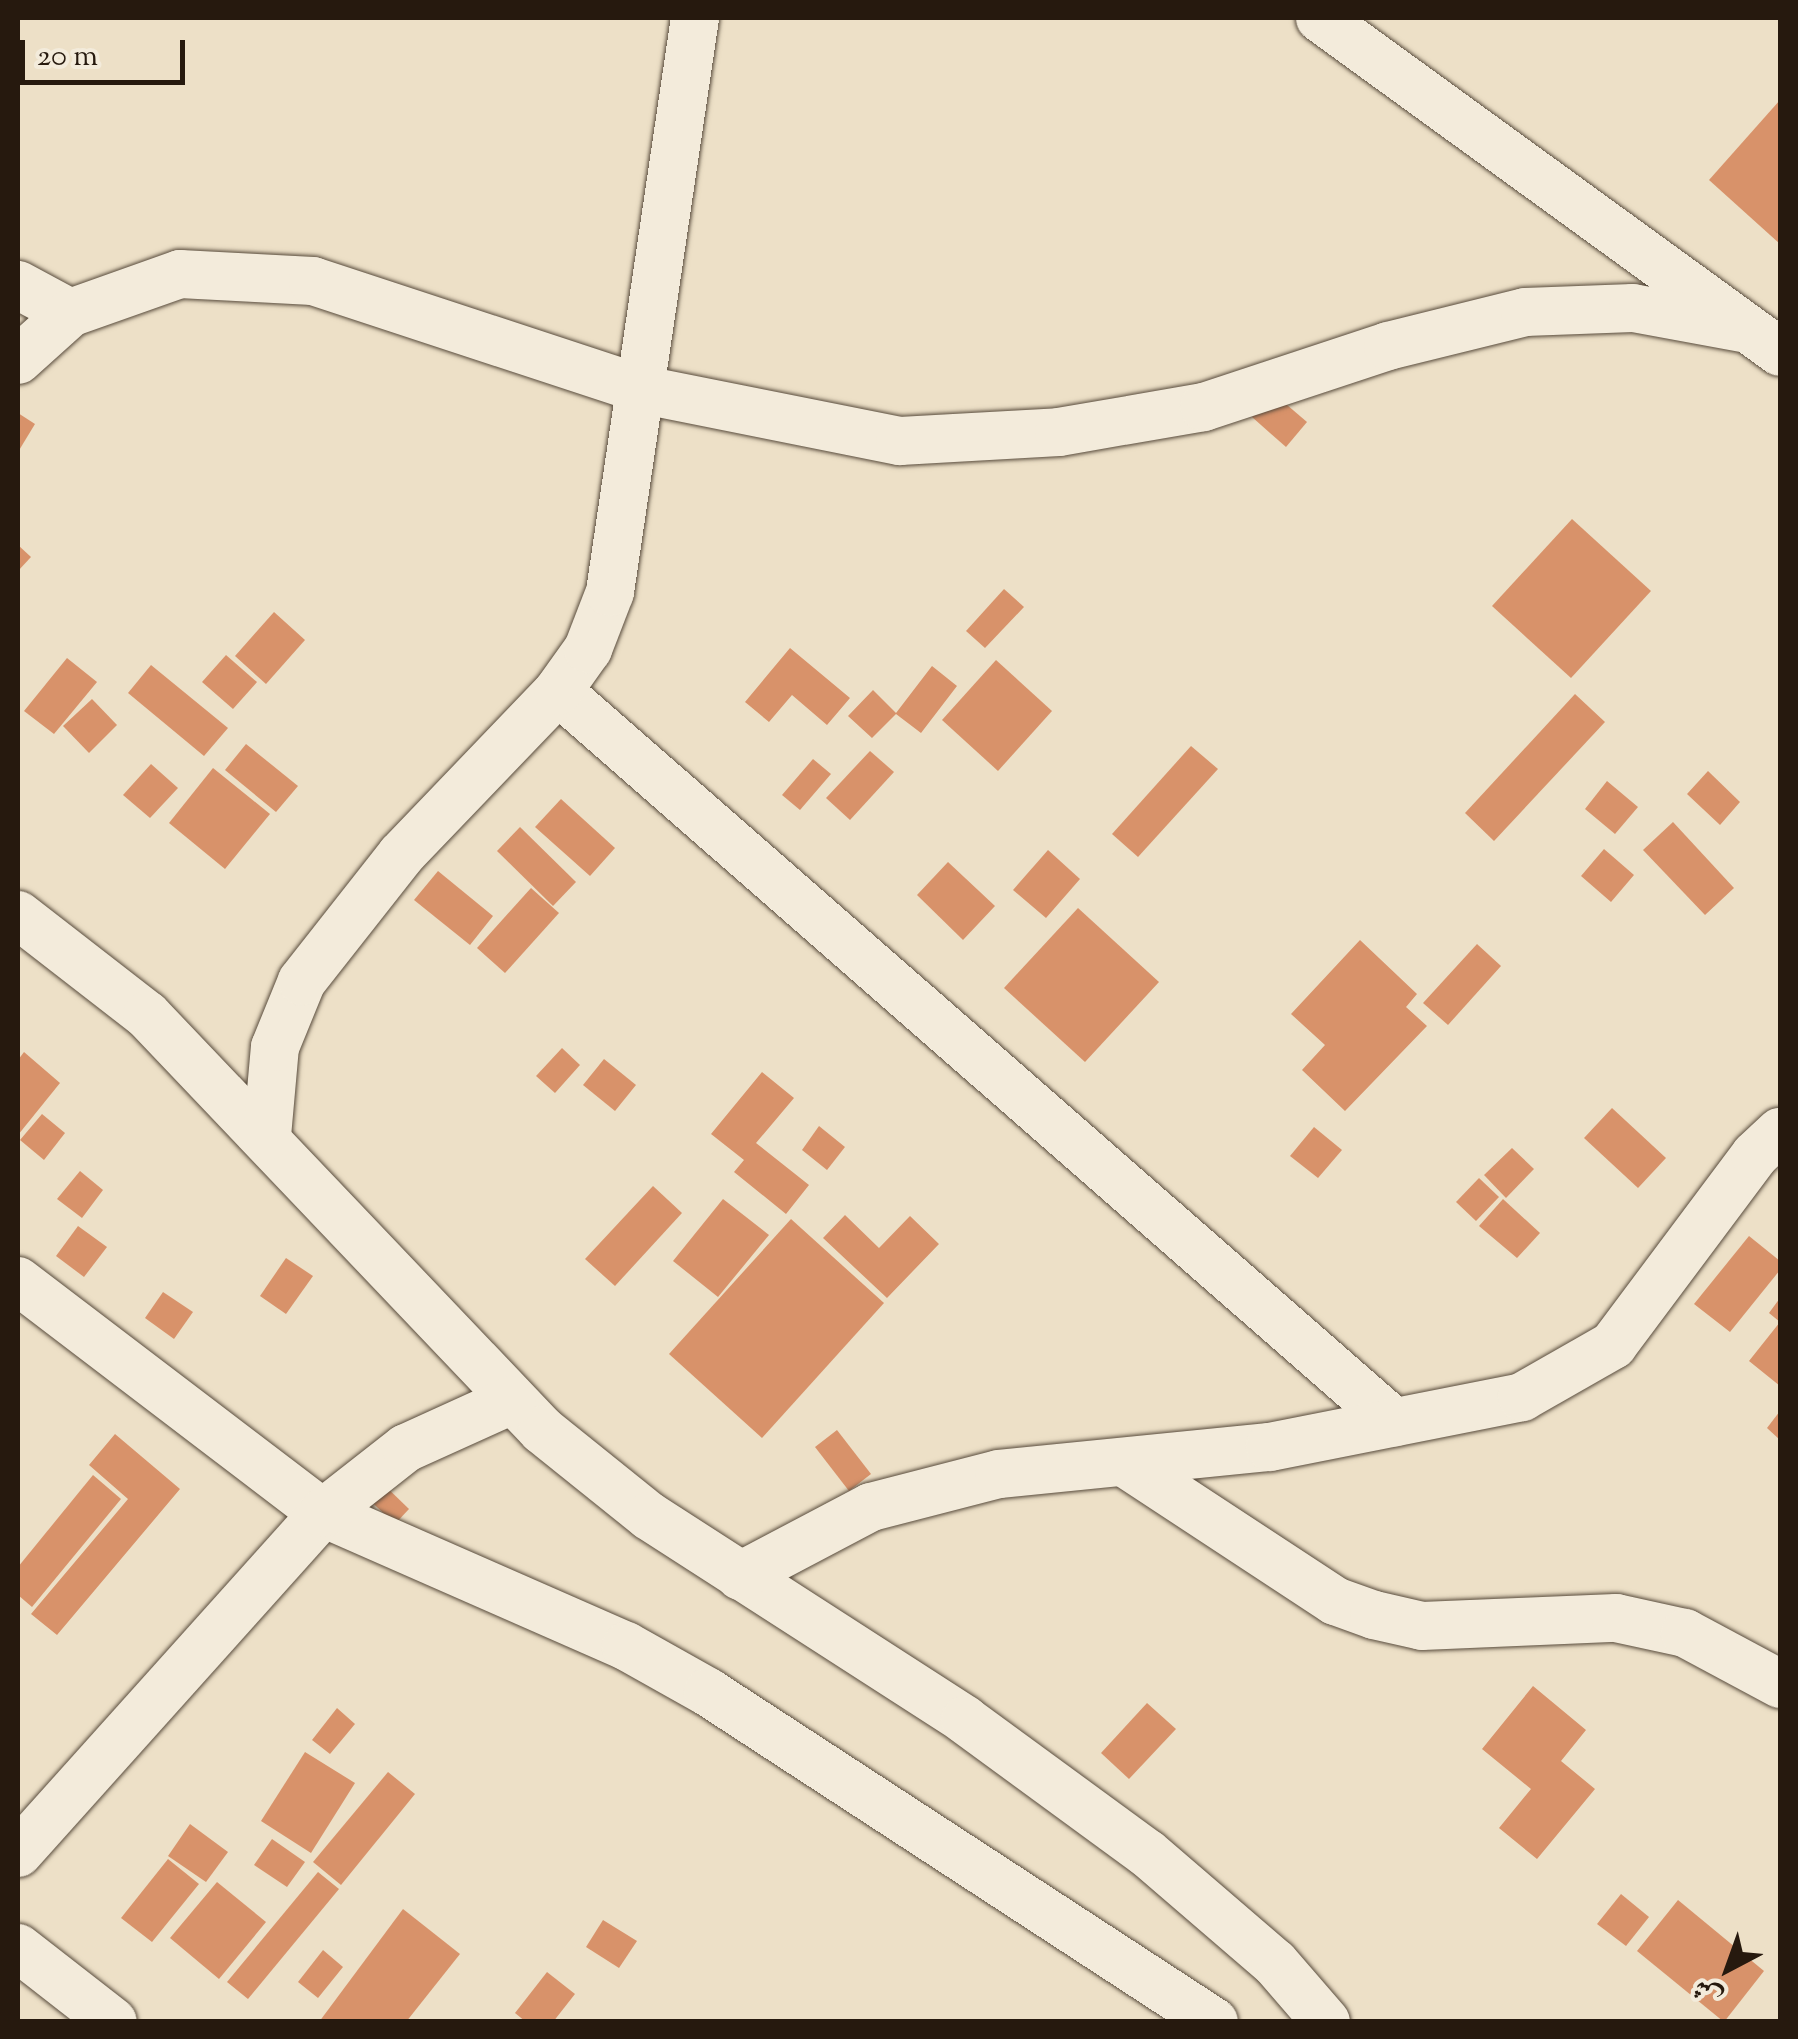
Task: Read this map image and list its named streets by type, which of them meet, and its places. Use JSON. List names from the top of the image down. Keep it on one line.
{"scale_bar":"20 m","north":"bottom left"}
